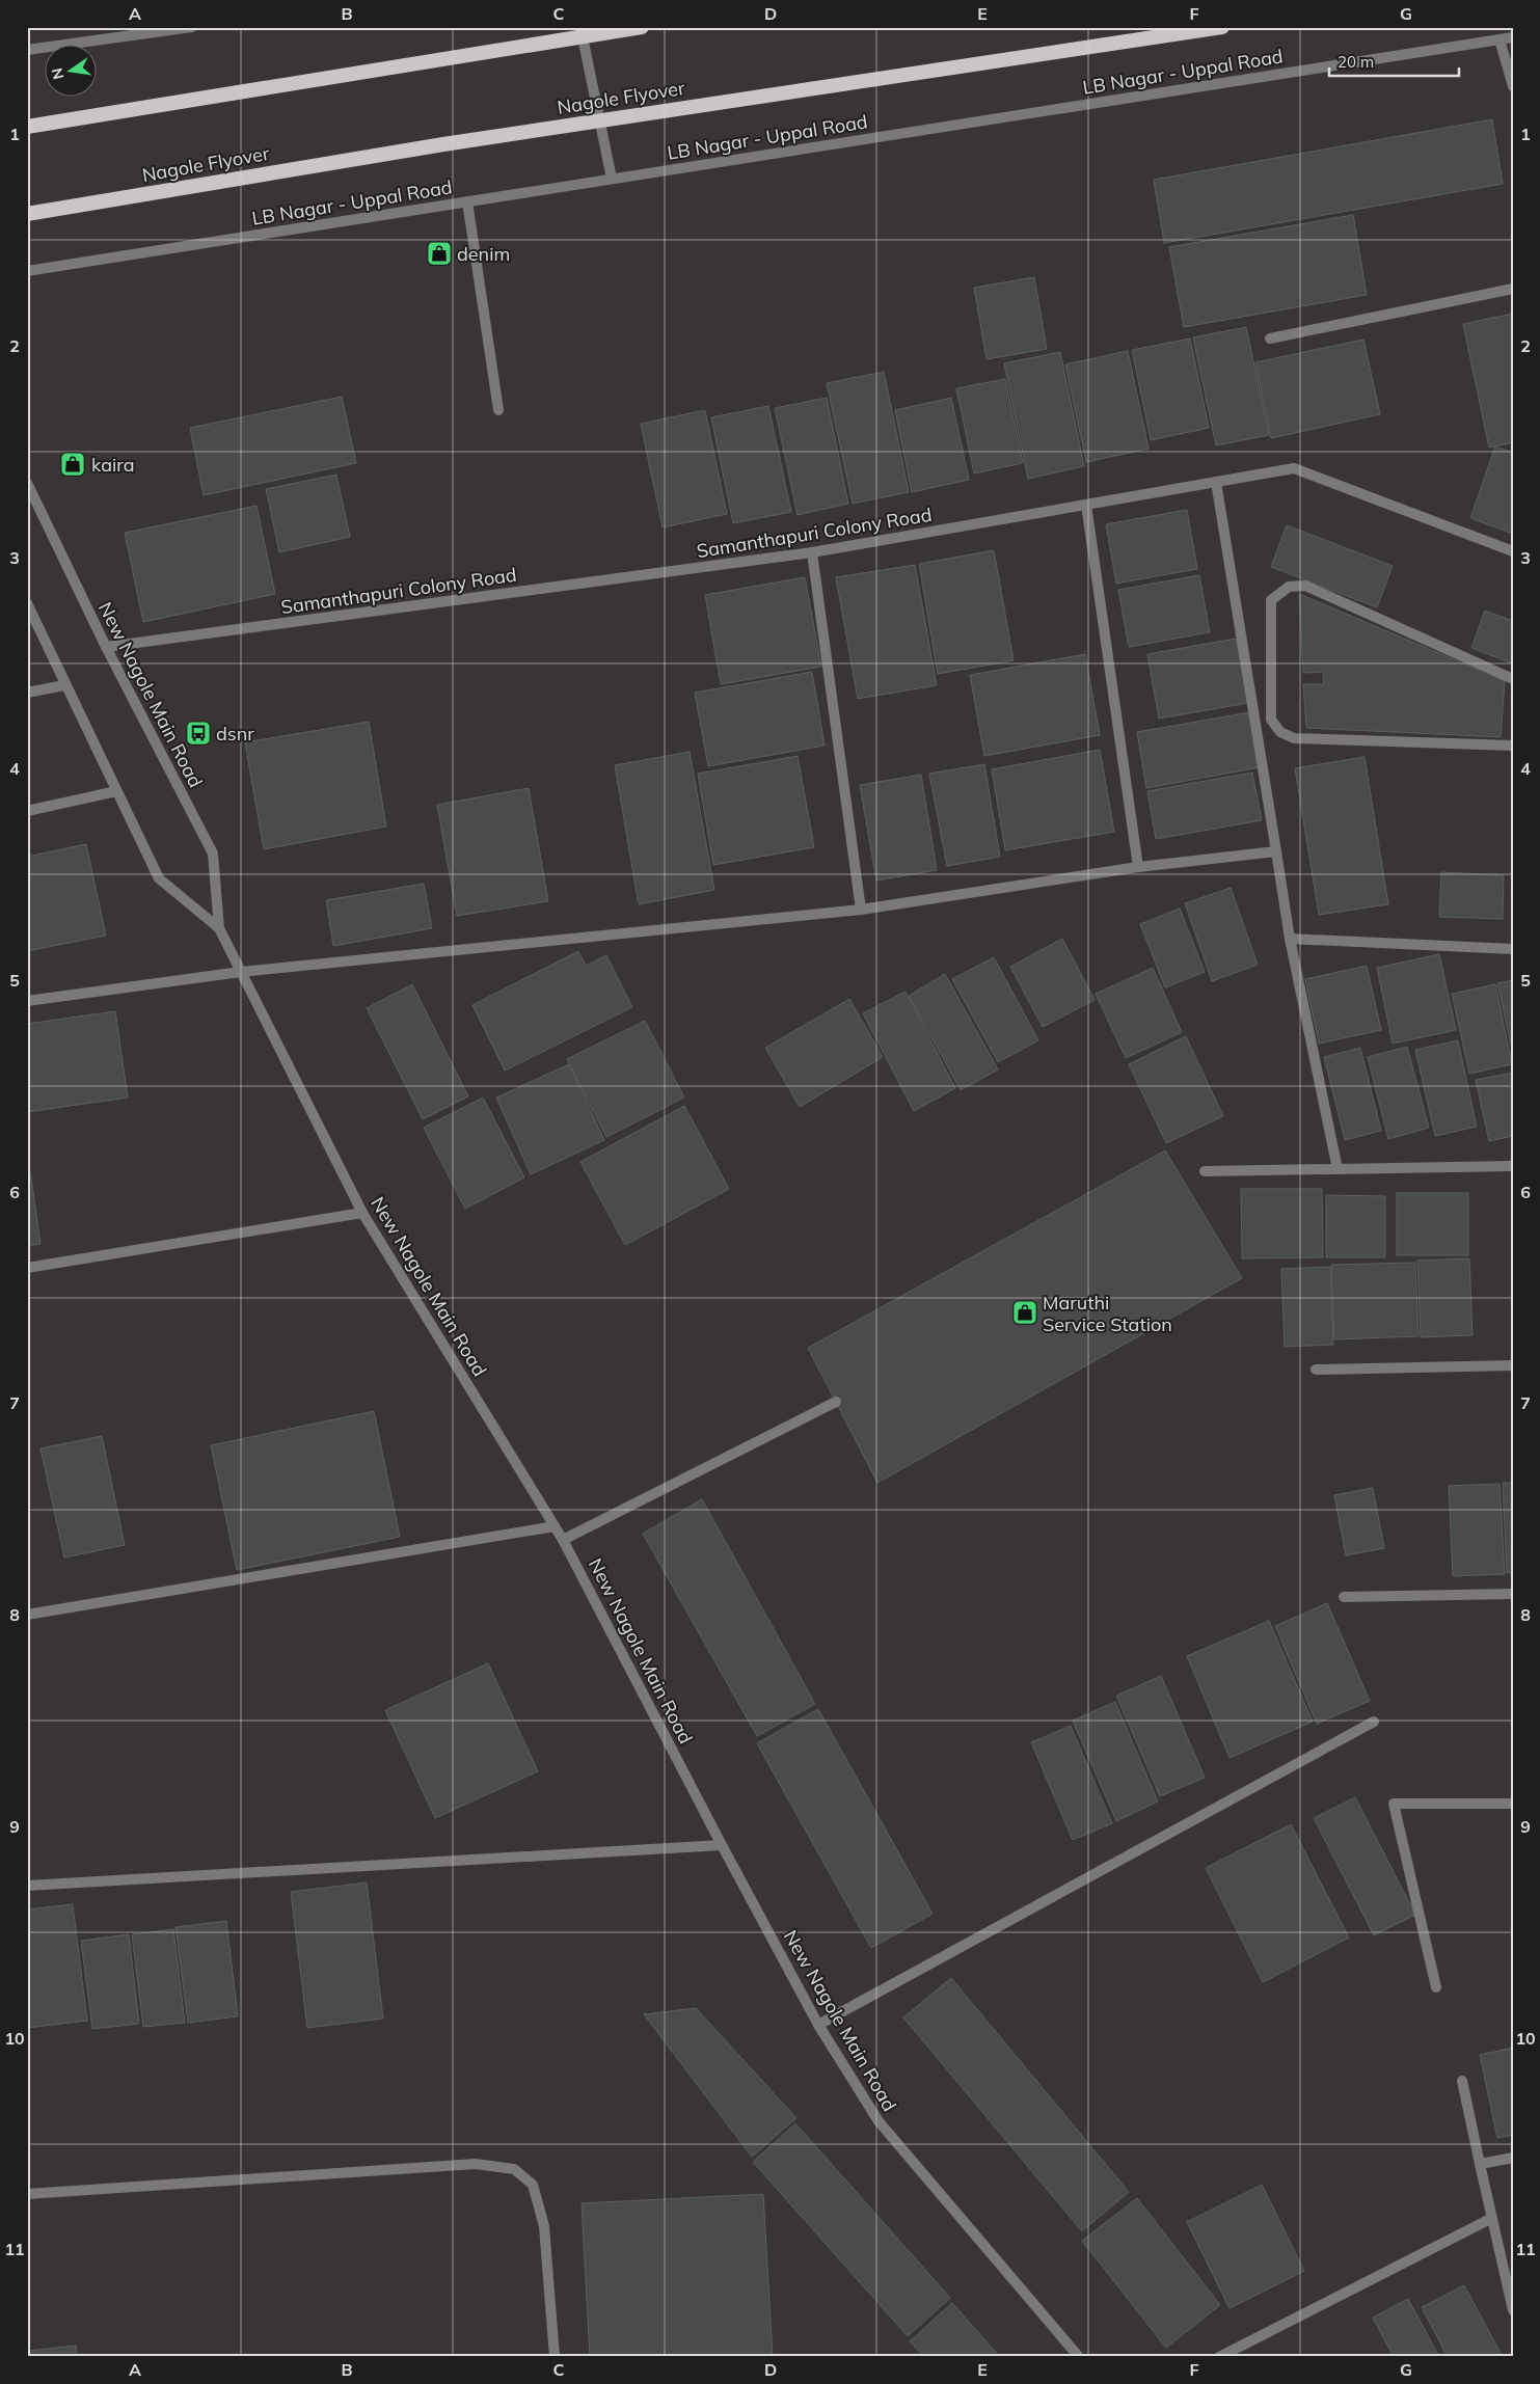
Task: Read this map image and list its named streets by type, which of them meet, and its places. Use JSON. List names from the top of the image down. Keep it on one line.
{"streets":{"highway":["Nagole Flyover"],"street":["LB Nagar - Uppal Road","Samanthapuri Colony Road","New Nagole Main Road"]},"crossings":[["Samanthapuri Colony Road","New Nagole Main Road"]],"places":{"shop":["denim","kaira","Maruthi Service Station"],"bus stop":["dsnr"]},"scale_bar":"20 m","north":"left","grid":{"columns":["A","B","C","D","E","F","G"],"rows":["1","2","3","4","5","6","7","8","9","10","11"]}}
